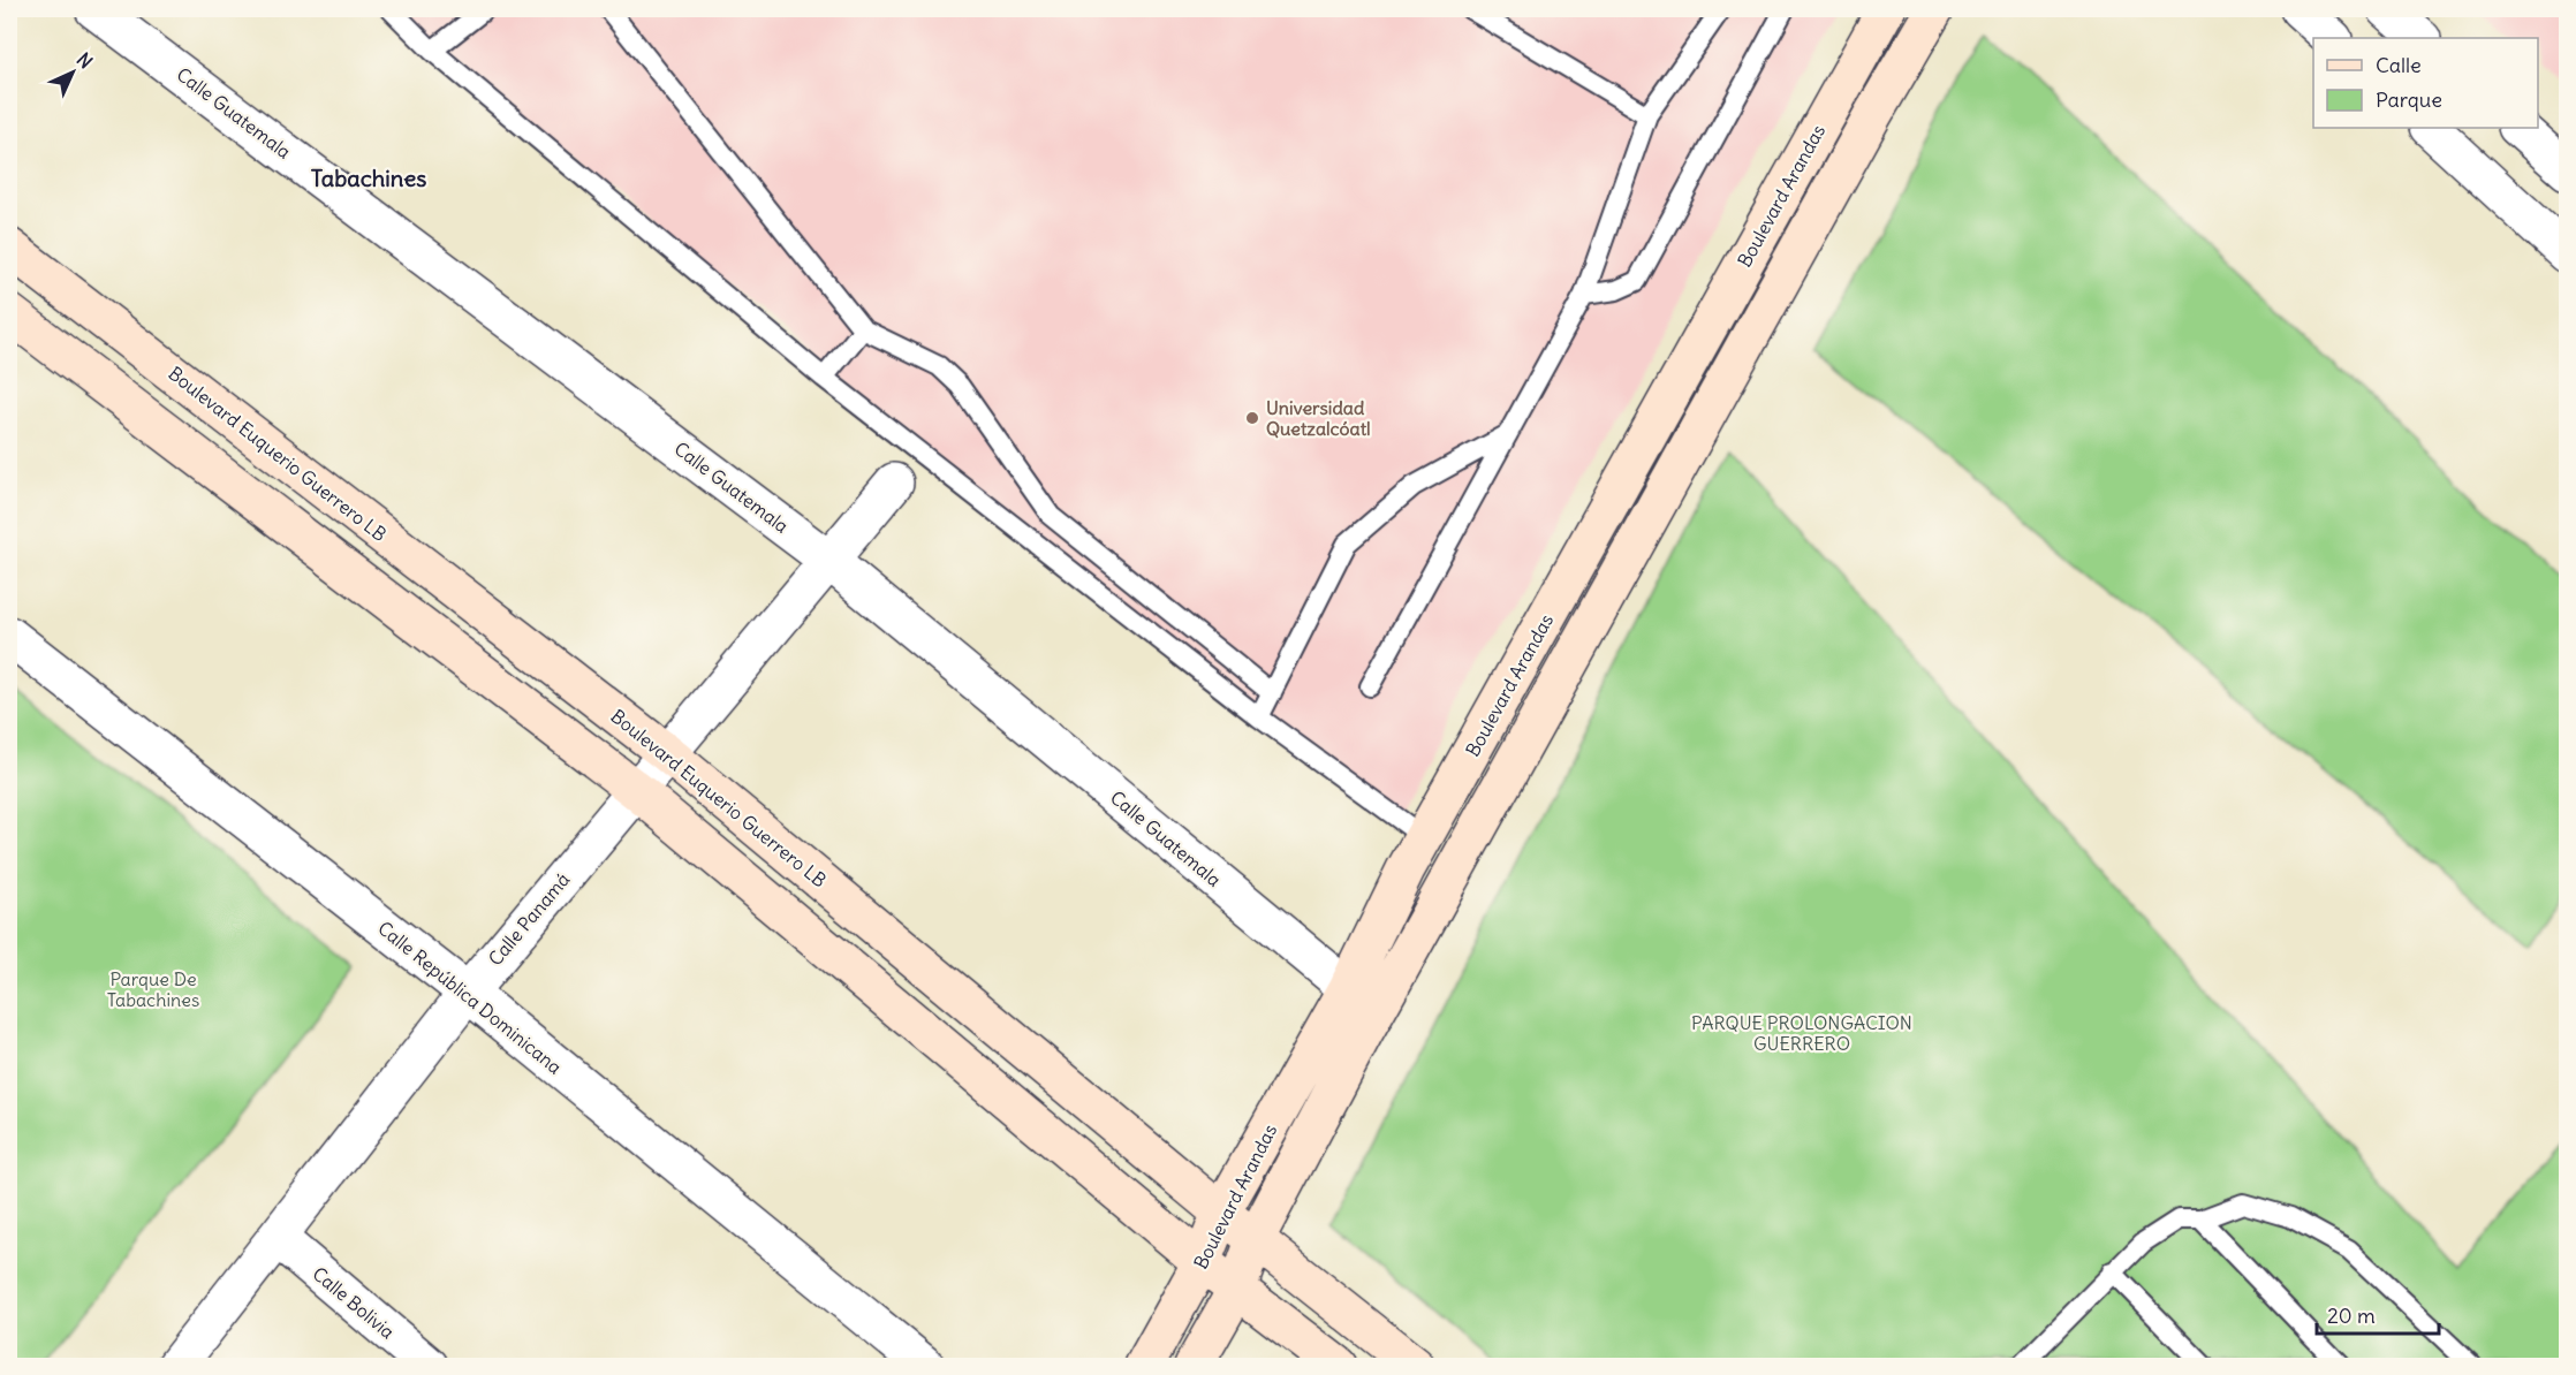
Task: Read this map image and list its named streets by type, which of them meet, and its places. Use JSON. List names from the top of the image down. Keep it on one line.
{"streets":{"street":["Calle Guatemala","Boulevard Arandas","Boulevard Euquerio Guerrero LB","Calle Panamá","Calle República Dominicana","Calle Bolivia"]},"crossings":[["Calle Guatemala","Boulevard Arandas"],["Calle Guatemala","Calle Panamá"],["Boulevard Arandas","Boulevard Euquerio Guerrero LB"],["Boulevard Euquerio Guerrero LB","Calle Panamá"],["Calle Panamá","Calle República Dominicana"],["Calle Panamá","Calle Bolivia"]],"districts":["Tabachines"],"parks":["Parque De Tabachines","PARQUE PROLONGACION GUERRERO"],"places":["Universidad Quetzalcóatl"],"legend":["Calle","Parque"],"scale_bar":"20 m","north":"top right"}
